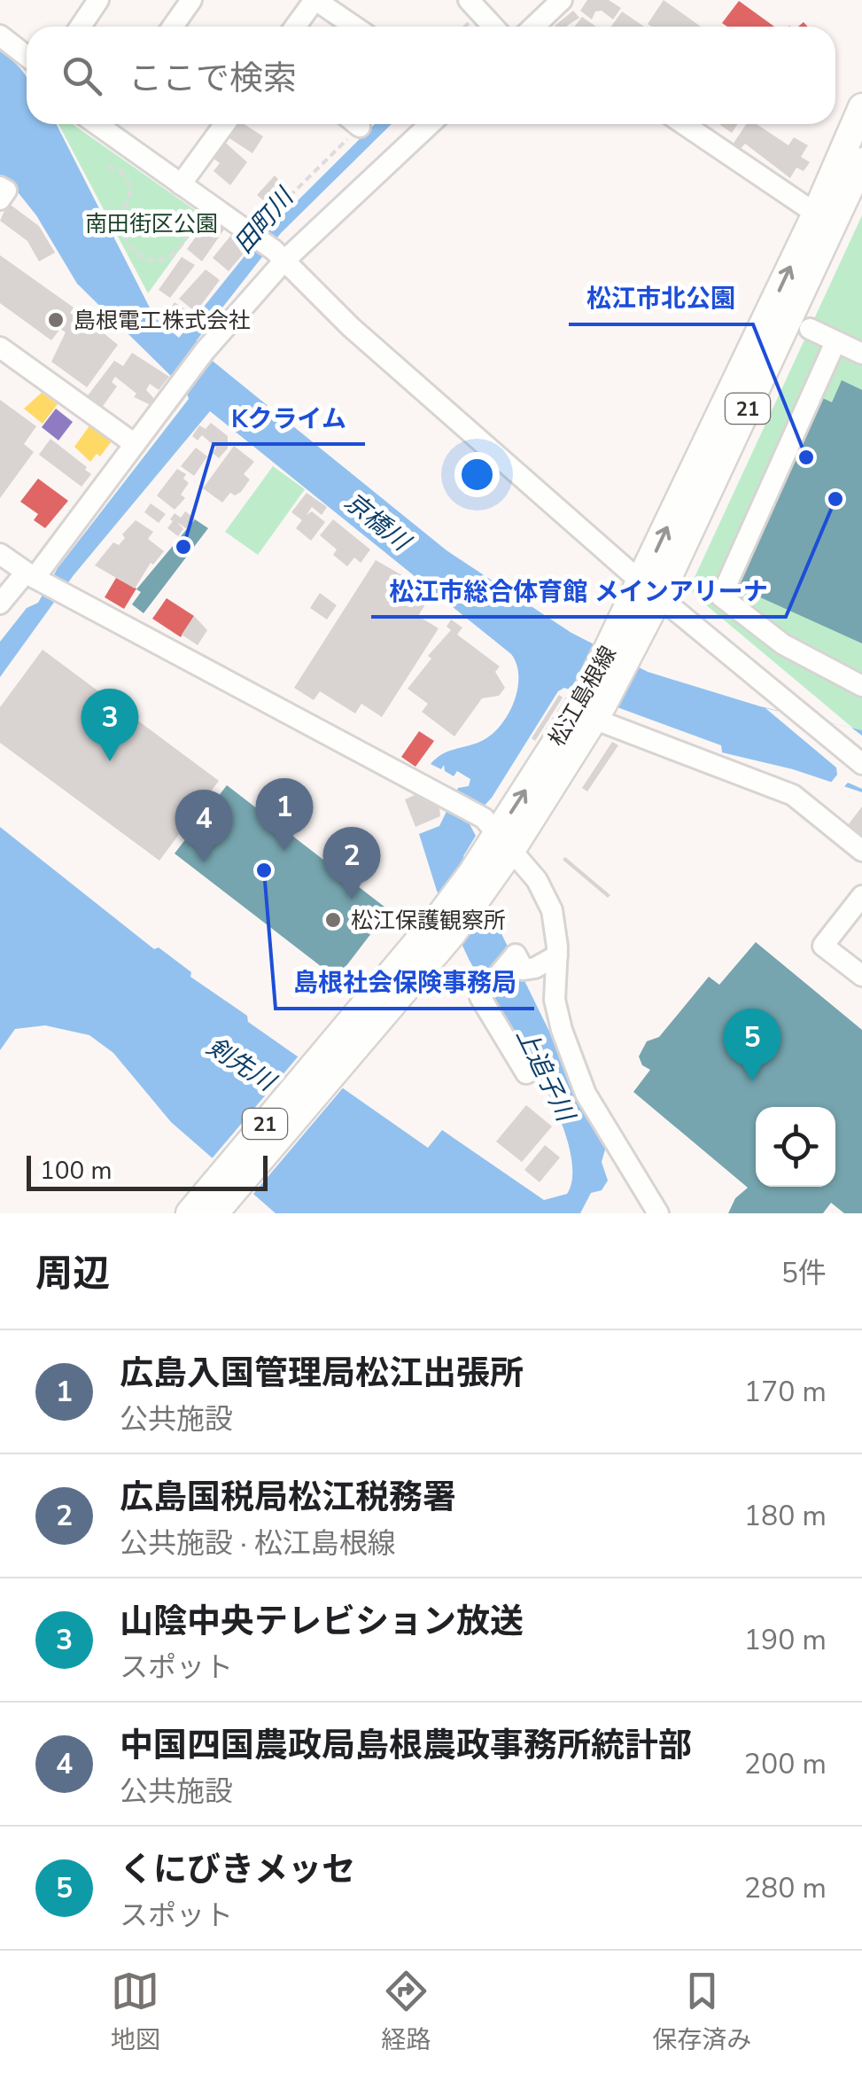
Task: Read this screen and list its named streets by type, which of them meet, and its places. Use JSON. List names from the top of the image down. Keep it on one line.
{"streets":{"main road":["21","松江島根線"]},"water":["田町川","京橋川","剣先川","上追子川"],"parks":["南田街区公園"],"places":["島根電工株式会社","松江市北公園","松江市総合体育館 メインアリーナ","Kクライム","島根社会保険事務局","松江保護観察所"],"scale_bar":"100 m","page":{"search":"ここで検索","pins":["3","1","4","2","5"],"scale":"100 m","heading":["周辺","5件"],"list":[{"mark":"1","name":"広島入国管理局松江出張所","note":"公共施設","value":"170 m"},{"mark":"2","name":"広島国税局松江税務署","note":"公共施設 · 松江島根線","value":"180 m"},{"mark":"3","name":"山陰中央テレビション放送","note":"スポット","value":"190 m"},{"mark":"4","name":"中国四国農政局島根農政事務所統計部","note":"公共施設","value":"200 m"},{"mark":"5","name":"くにびきメッセ","note":"スポット","value":"280 m"}],"nav":["地図","経路","保存済み"]}}
